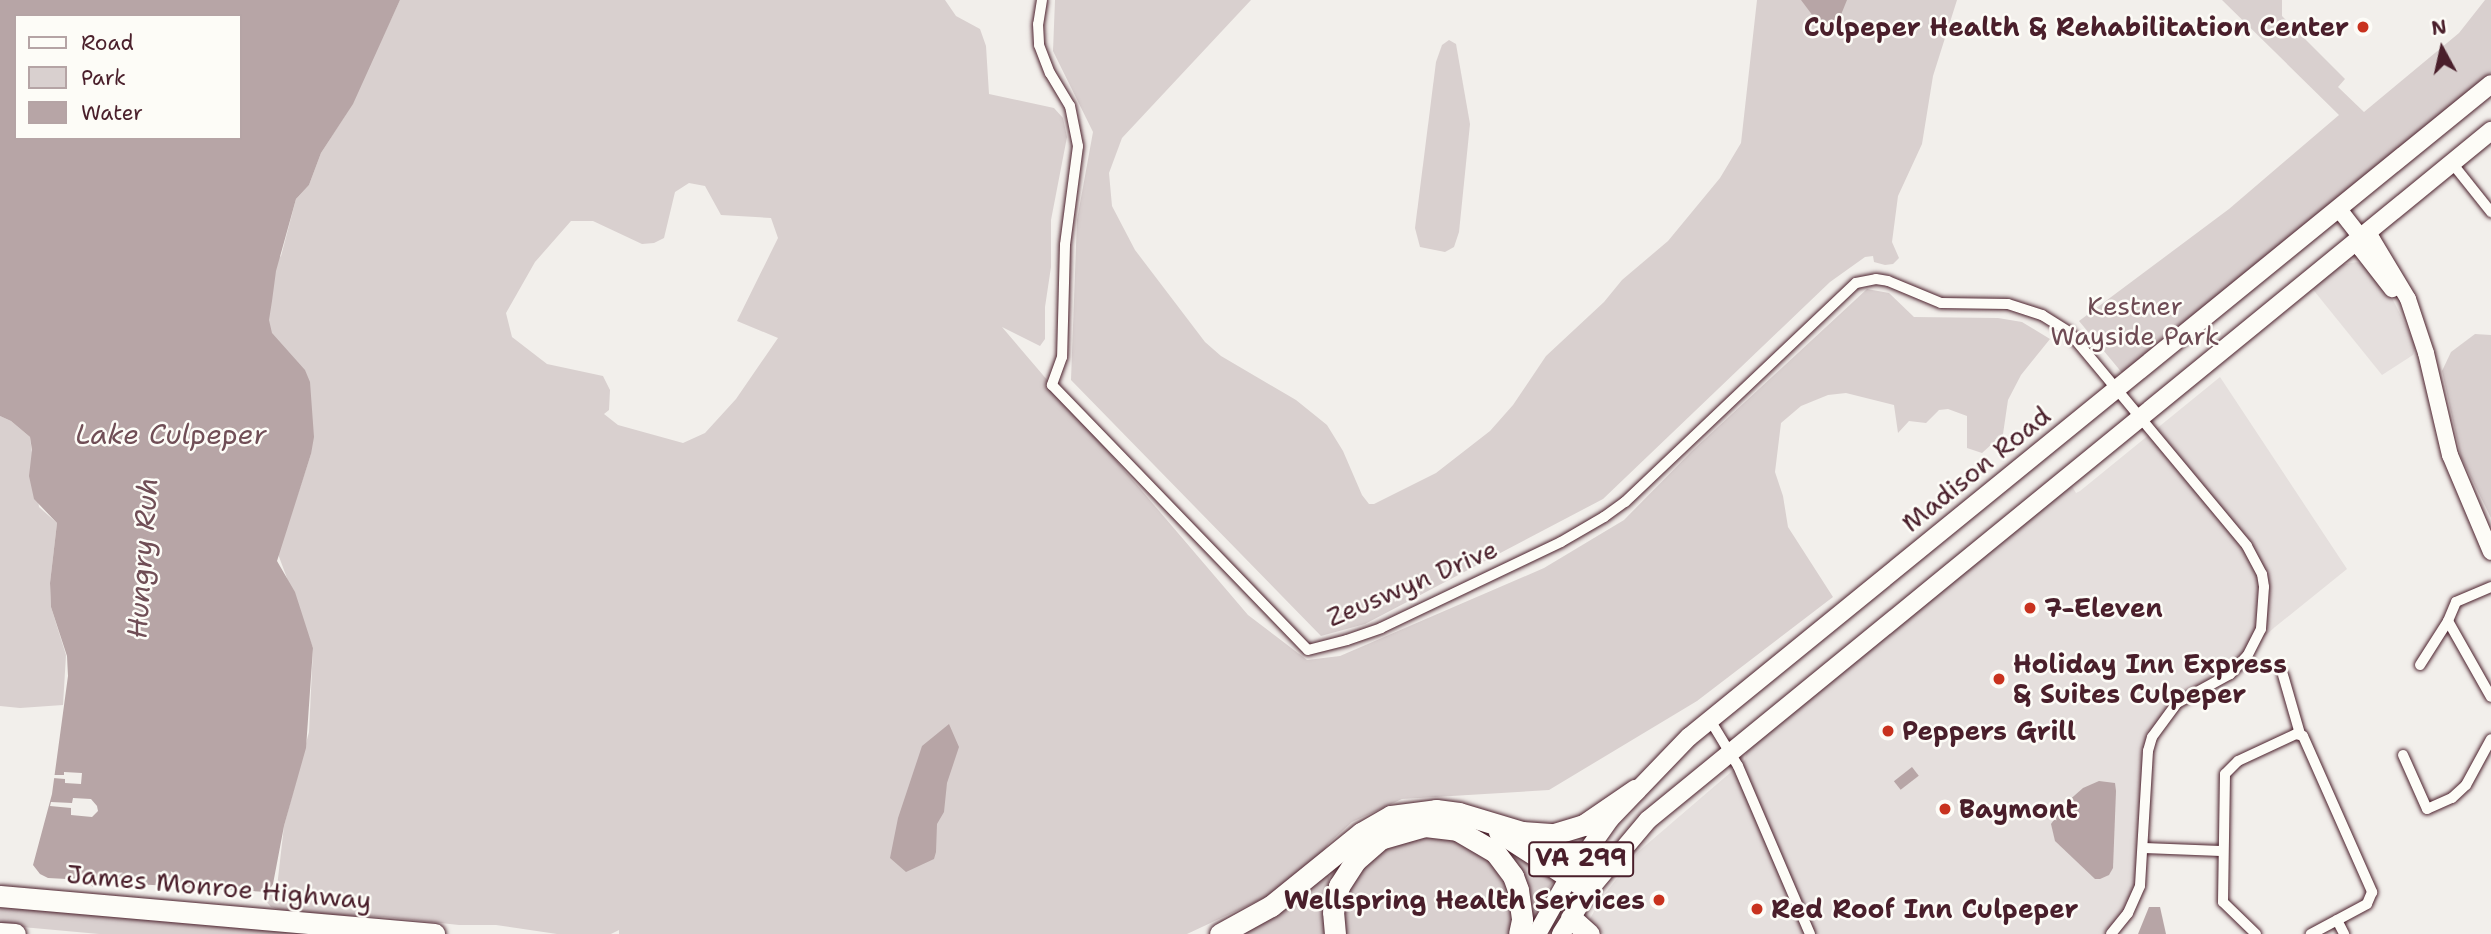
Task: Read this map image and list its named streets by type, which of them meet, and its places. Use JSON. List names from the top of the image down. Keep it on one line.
{"streets":{"highway":["James Monroe Highway"],"main road":["Madison Road","VA 299"],"street":["Zeuswyn Drive"]},"crossings":[["Madison Road","Zeuswyn Drive"]],"water":["Lake Culpeper","Hungry Ruh"],"parks":["Kestner Wayside Park"],"places":["Culpeper Health & Rehabilitation Center","7-Eleven","Holiday Inn Express & Suites Culpeper","Peppers Grill","Baymont","Wellspring Health Services","Red Roof Inn Culpeper"],"legend":["Road","Park","Water"],"north":"top"}
